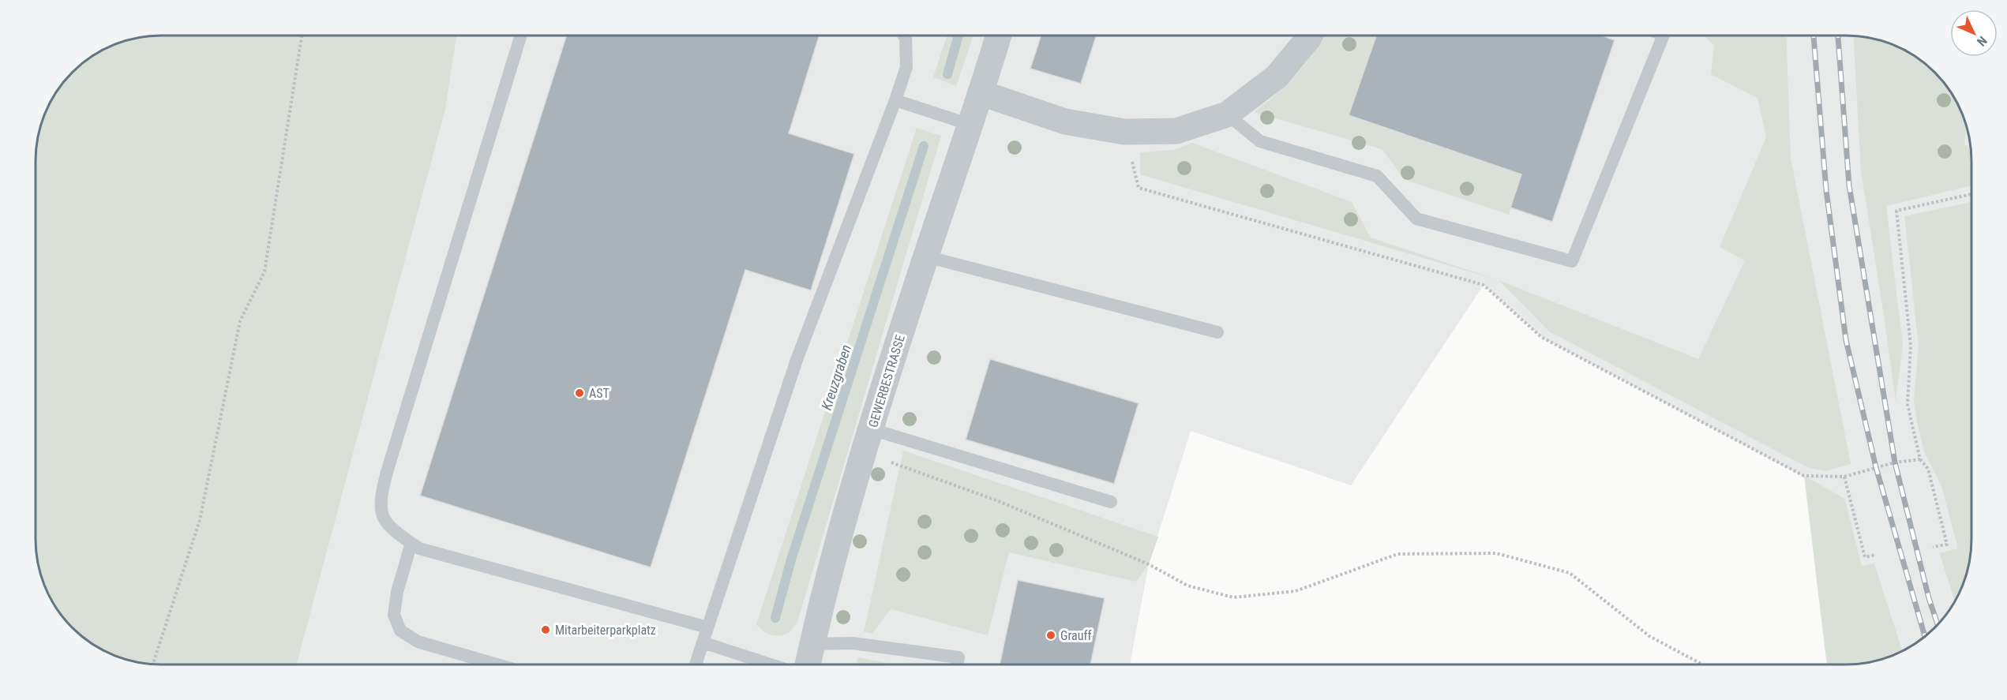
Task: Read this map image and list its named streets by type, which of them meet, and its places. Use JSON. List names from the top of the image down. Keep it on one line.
{"streets":{"street":["GEWERBESTRASSE"]},"water":["Kreuzgraben"],"places":["AST","Mitarbeiterparkplatz","Grauff"],"north":"bottom right"}
